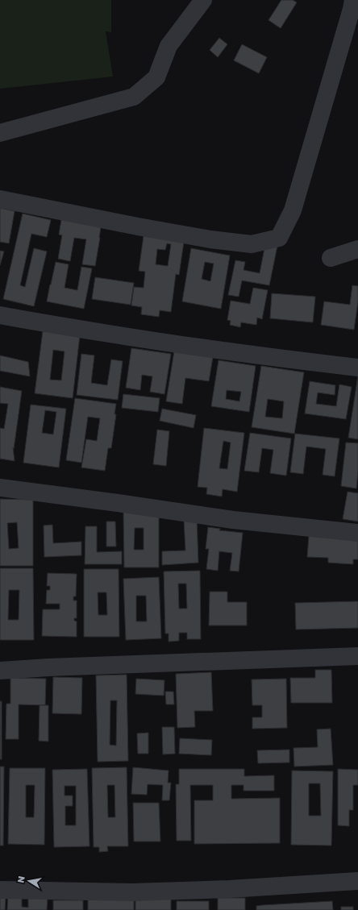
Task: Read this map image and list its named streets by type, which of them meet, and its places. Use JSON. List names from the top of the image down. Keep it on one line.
{"north":"left"}
